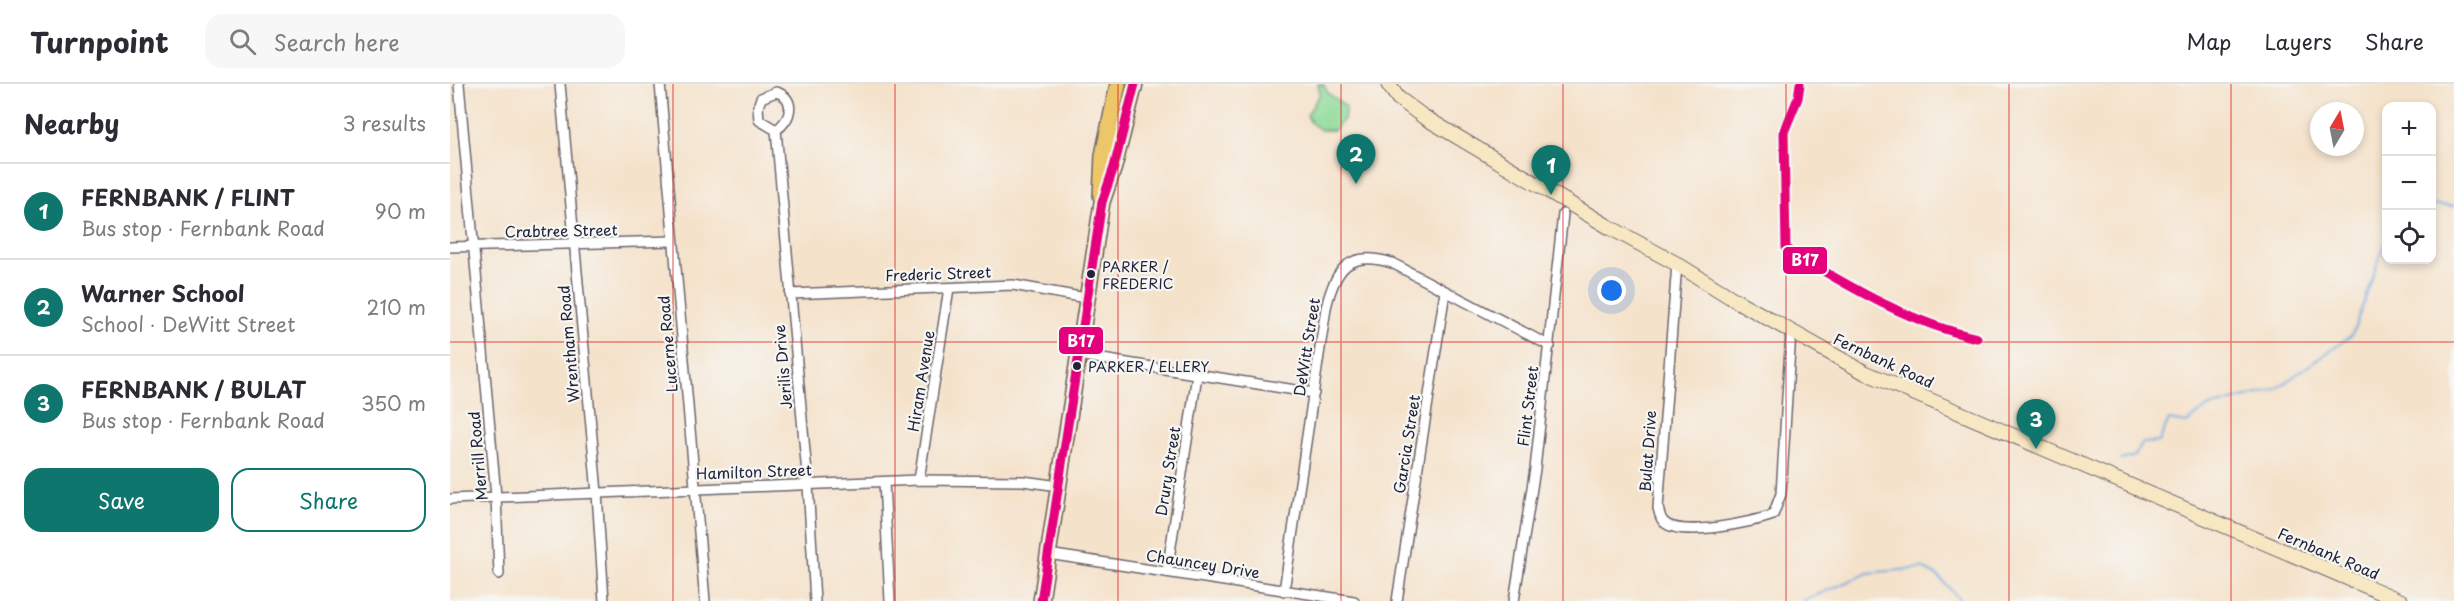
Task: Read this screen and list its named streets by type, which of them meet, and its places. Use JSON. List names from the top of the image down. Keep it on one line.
{"streets":{"main road":["Fernbank Road"],"street":["Crabtree Street","Frederic Street","Wrentham Road","Lucerne Road","DeWitt Street","Jerilis Drive","Hiram Avenue","Flint Street","Garcia Street","Bulat Drive","Merrill Road","Hamilton Street","Drury Street","Chauncey Drive"]},"crossings":[["Crabtree Street","Wrentham Road"],["Crabtree Street","Lucerne Road"],["Crabtree Street","Merrill Road"],["Frederic Street","Jerilis Drive"],["Frederic Street","Hiram Avenue"],["Wrentham Road","Hamilton Street"],["Lucerne Road","Hamilton Street"],["DeWitt Street","Flint Street"],["DeWitt Street","Garcia Street"],["DeWitt Street","Chauncey Drive"],["Fernbank Road","Bulat Drive"],["Jerilis Drive","Hamilton Street"],["Hiram Avenue","Hamilton Street"],["Merrill Road","Hamilton Street"],["Drury Street","Chauncey Drive"]],"places":["PARKER / FREDERIC","PARKER / ELLERY"],"lines":["transit line B17"],"north":"top","page":{"header":"Turnpoint","search":"Search here","nav":["Map","Layers","Share"],"heading":["Nearby","3 results"],"map_buttons":["+","−"],"pins":["2","1","3"],"list":[{"mark":"1","name":"FERNBANK / FLINT","note":"Bus stop · Fernbank Road","value":"90 m"},{"mark":"2","name":"Warner School","note":"School · DeWitt Street","value":"210 m"},{"mark":"3","name":"FERNBANK / BULAT","note":"Bus stop · Fernbank Road","value":"350 m"}],"buttons":["Save","Share"]}}
